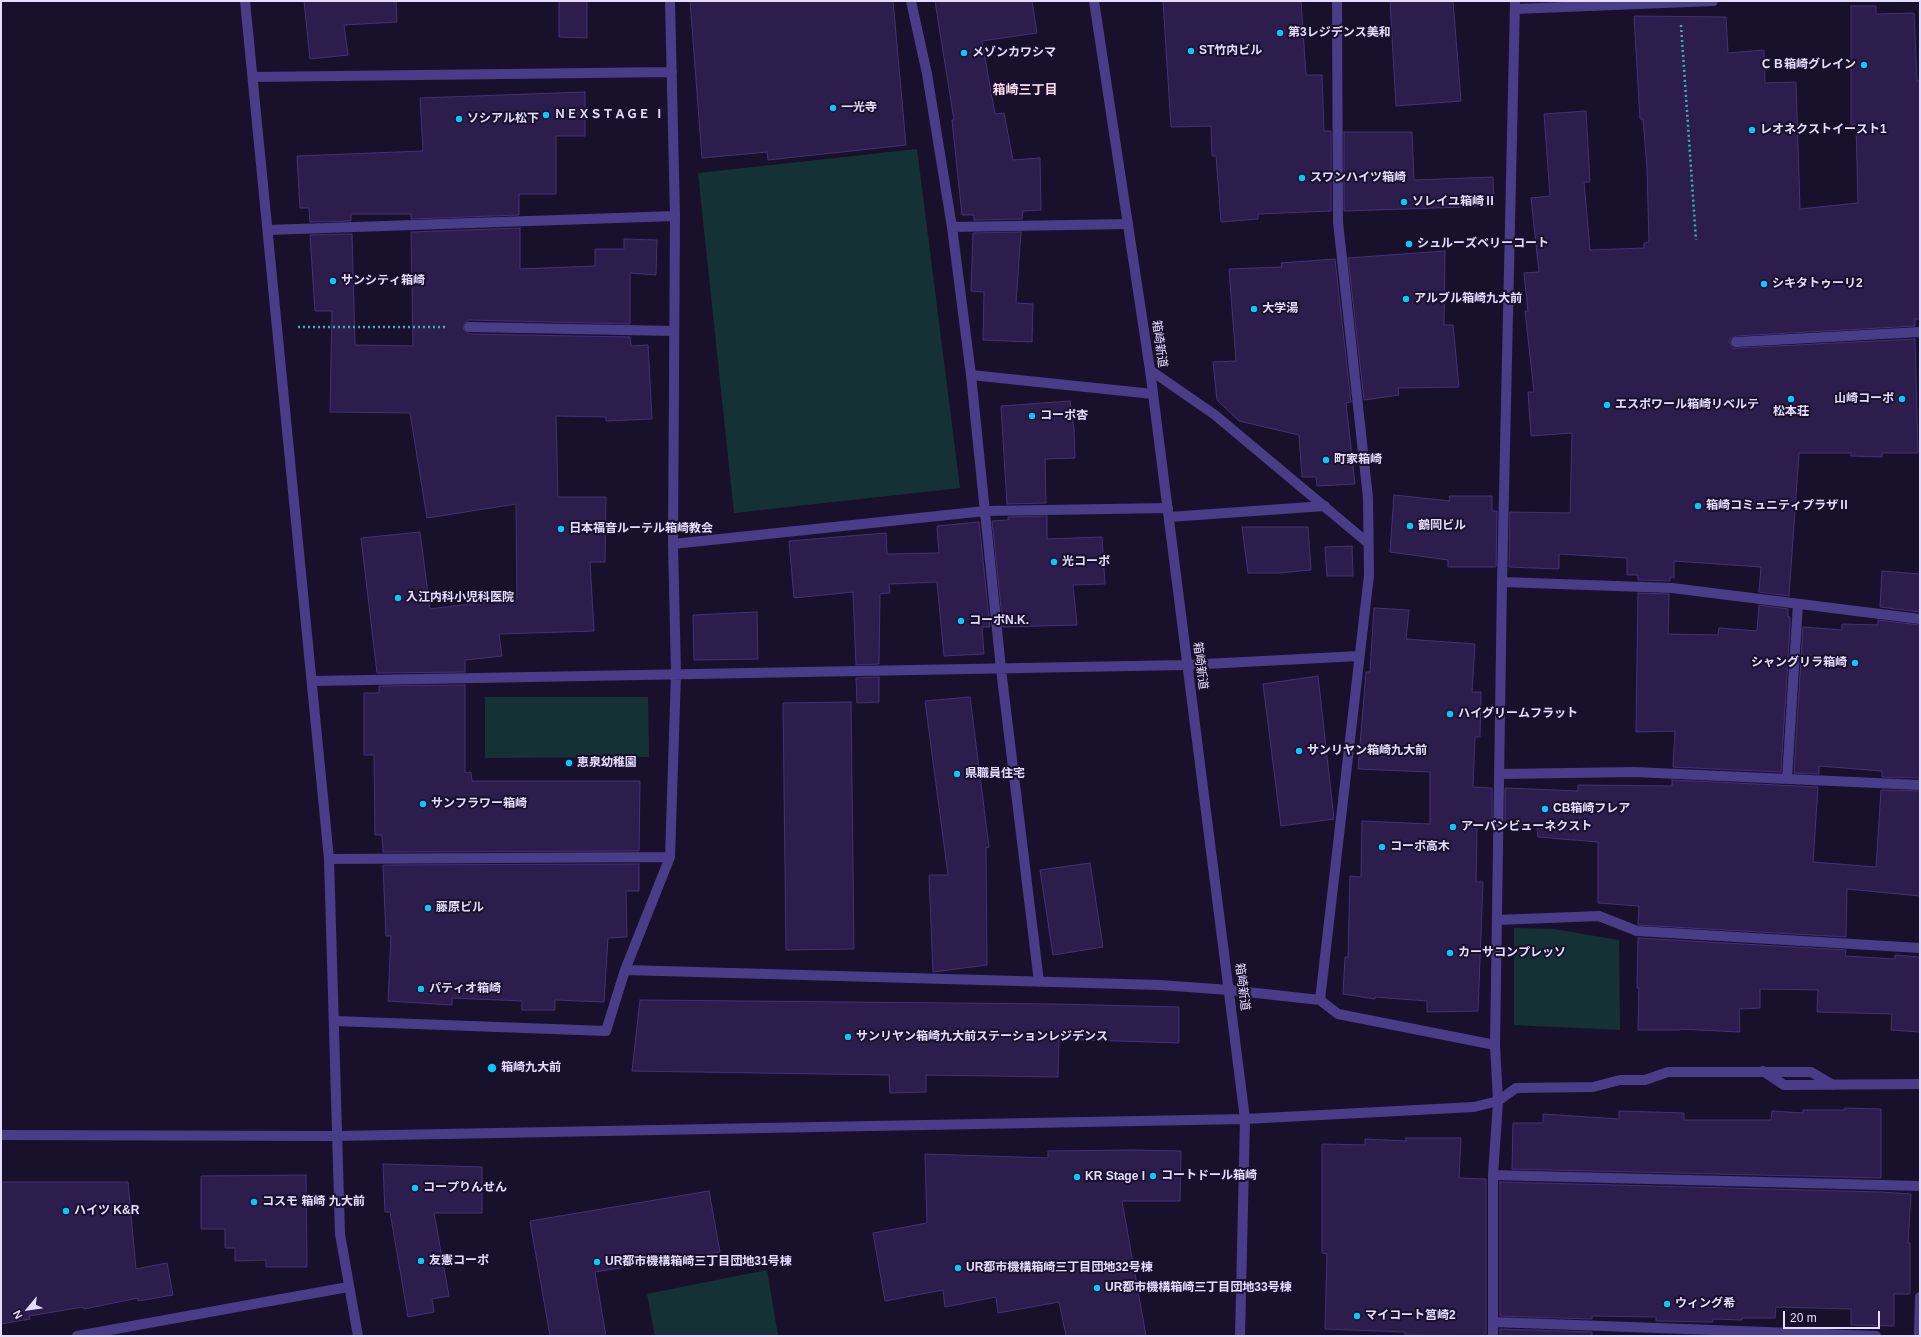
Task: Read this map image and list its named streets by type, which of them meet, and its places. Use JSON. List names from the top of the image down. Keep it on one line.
{"streets":{"street":["箱崎新道"]},"districts":["箱崎三丁目"],"places":["第3レジデンス美和","ST竹内ビル","メゾンカワシマ","ＣＢ箱崎グレイン","一光寺","ＮＥＸＳＴＡＧＥ Ⅰ","ソシアル松下","レオネクストイースト1","スワンハイツ箱崎","ソレイユ箱崎Ⅱ","シュルーズベリーコート","サンシティ箱崎","シキタトゥーリ2","アルブル箱崎九大前","大学湯","松本荘","山崎コーポ","エスポワール箱崎リベルテ","コーポ杏","町家箱崎","箱崎コミュニティプラザⅡ","鶴岡ビル","日本福音ルーテル箱崎教会","光コーポ","入江内科小児科医院","コーポN.K.","シャングリラ箱崎","ハイグリームフラット","サンリヤン箱崎九大前","恵泉幼稚園","県職員住宅","サンフラワー箱崎","CB箱崎フレア","アーバンビューネクスト","コーポ高木","藤原ビル","カーサコンプレッソ","パティオ箱崎","サンリヤン箱崎九大前ステーションレジデンス","箱崎九大前","コートドール箱崎","KR Stage I","コープりんせん","コスモ 箱崎 九大前","ハイツ K&R","友憲コーポ","UR都市機構箱崎三丁目団地31号棟","UR都市機構箱崎三丁目団地32号棟","UR都市機構箱崎三丁目団地33号棟","ウィング希","マイコート筥崎2"],"scale_bar":"20 m","north":"bottom left"}
